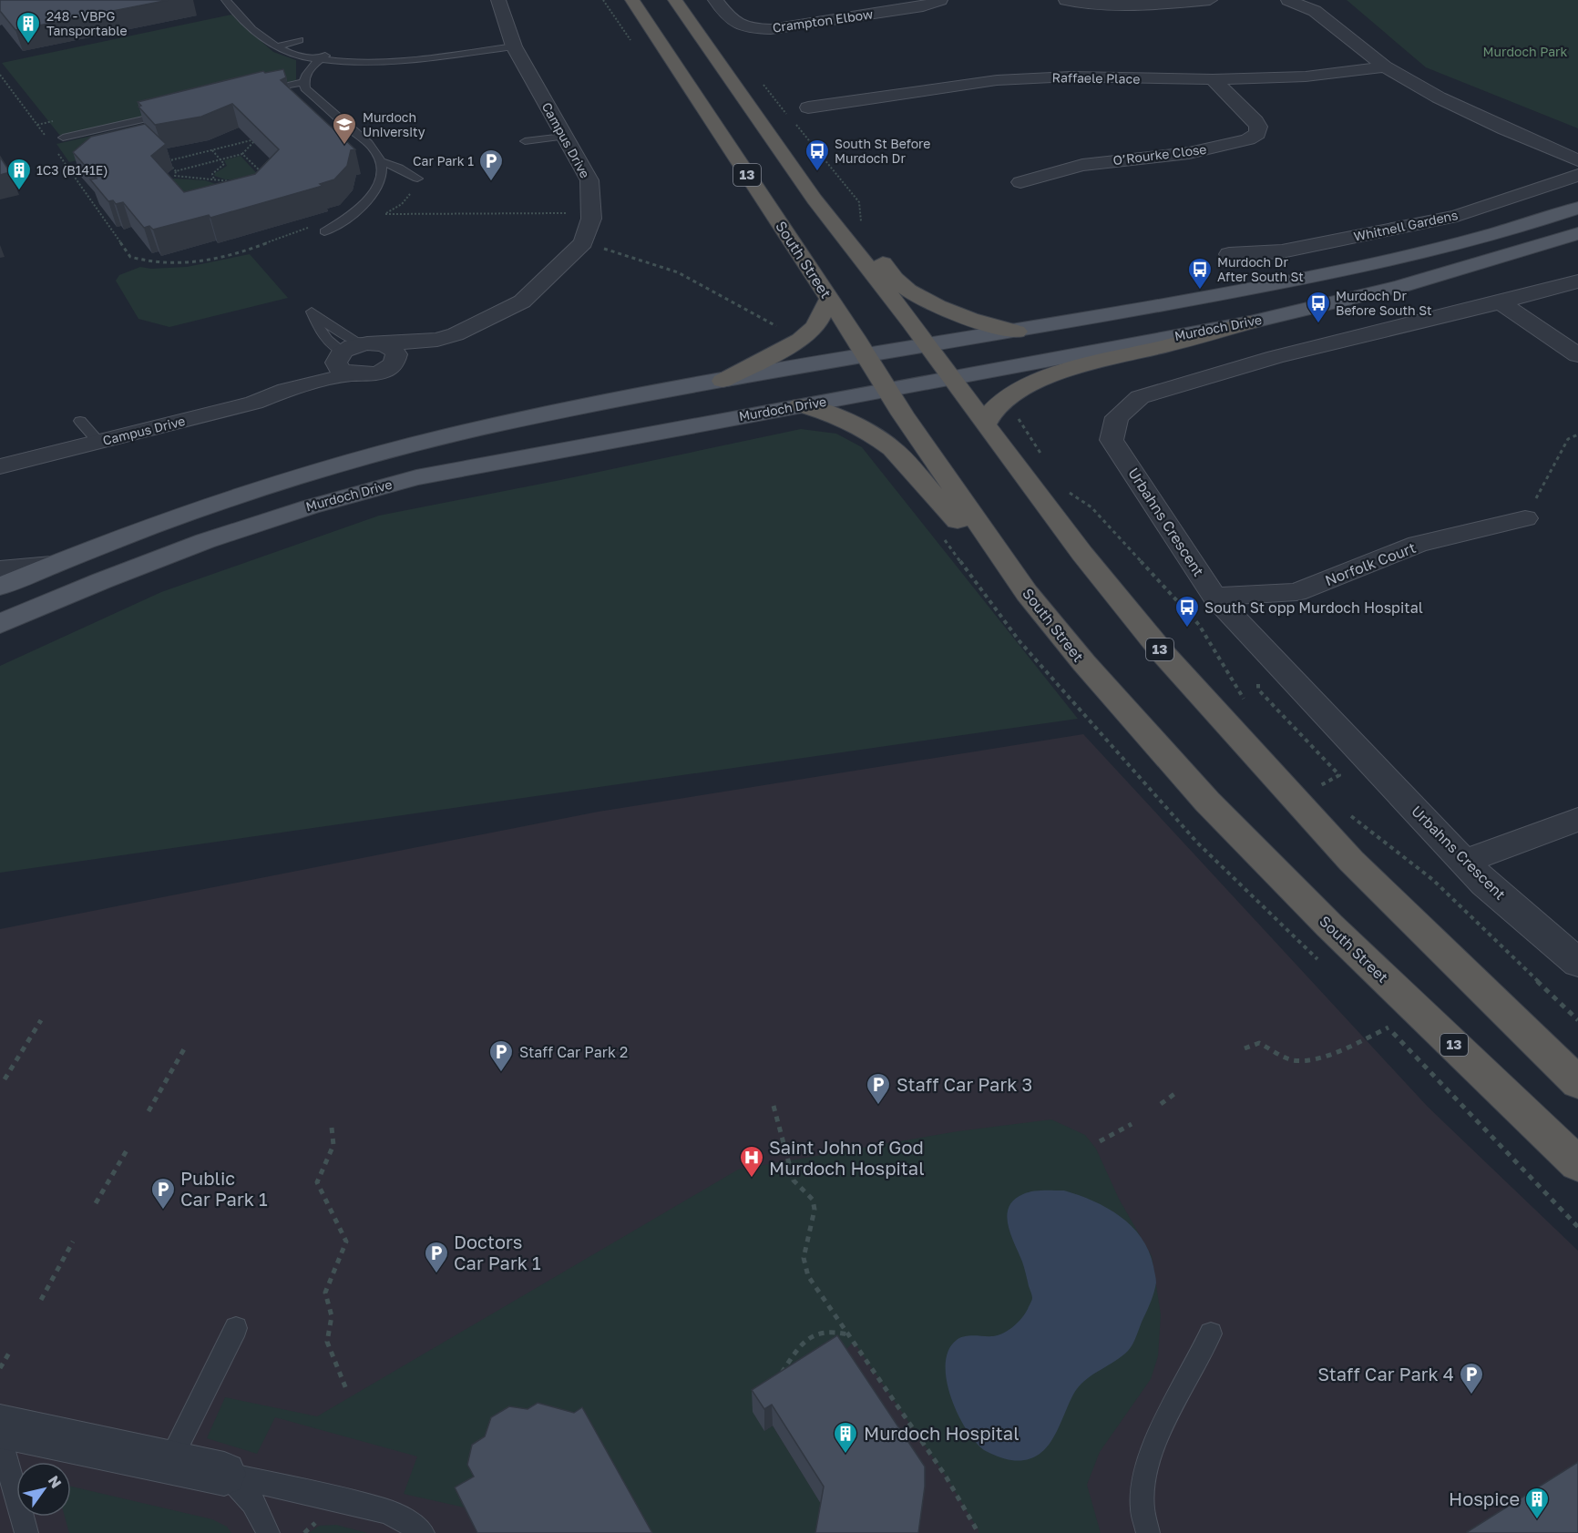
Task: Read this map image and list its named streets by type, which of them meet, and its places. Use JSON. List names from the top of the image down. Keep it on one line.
{"streets":{"highway":["13","South Street"],"main road":["Murdoch Drive"],"street":["Crampton Elbow","Raffaele Place","Campus Drive","O’Rourke Close","Whitnell Gardens","Urbahns Crescent","Norfolk Court"]},"crossings":[["Raffaele Place","O’Rourke Close"],["13","Murdoch Drive"],["South Street","Murdoch Drive"],["Urbahns Crescent","Norfolk Court"]],"parks":["Murdoch Park"],"places":{"building":["248 - VBPG Tansportable","1C3 (B141E)","Murdoch Hospital","Hospice"],"school or university":["Murdoch University"],"bus stop":["South St Before Murdoch Dr","Murdoch Dr After South St","Murdoch Dr Before South St","South St opp Murdoch Hospital"],"parking":["Car Park 1","Staff Car Park 2","Staff Car Park 3","Public Car Park 1","Doctors Car Park 1","Staff Car Park 4"],"hospital":["Saint John of God Murdoch Hospital"]},"north":"top right"}
